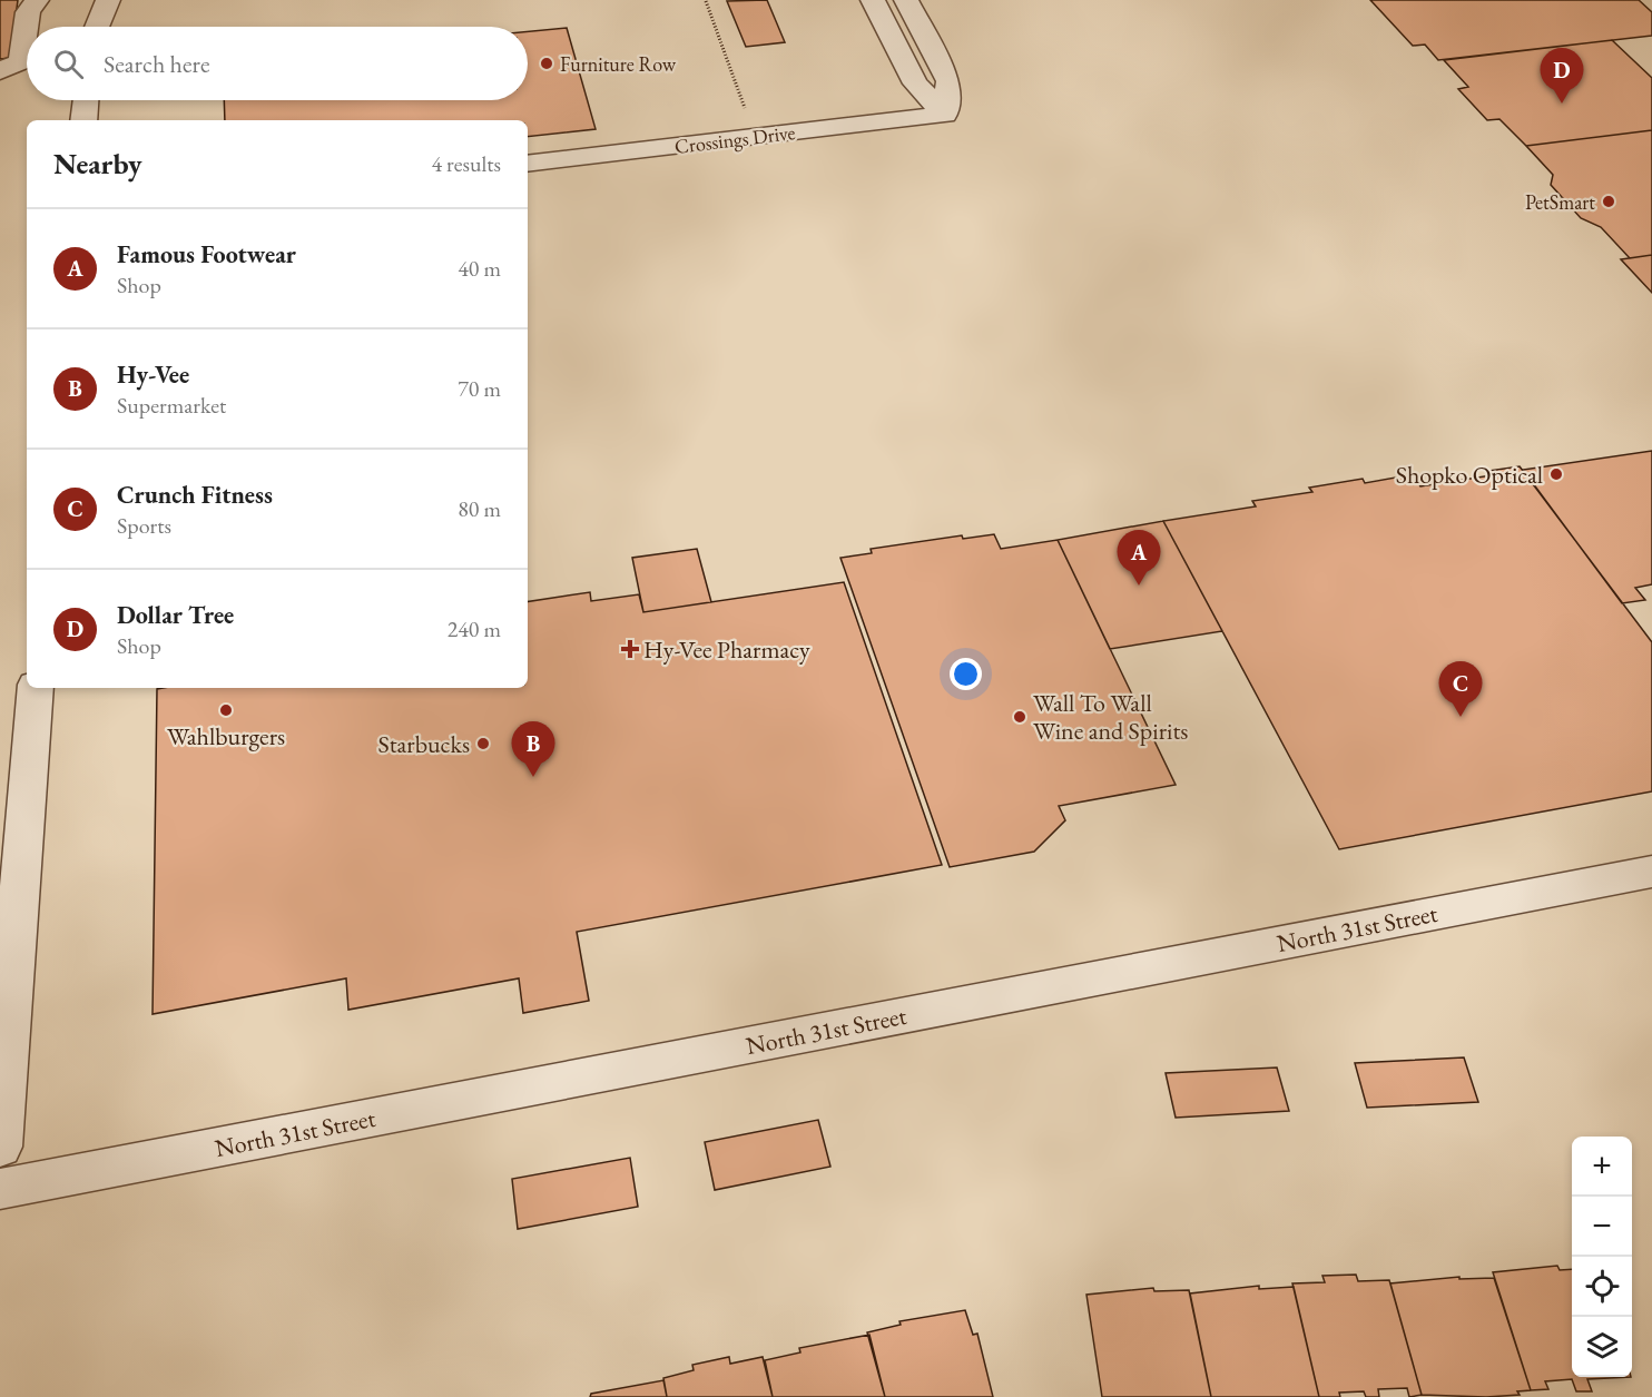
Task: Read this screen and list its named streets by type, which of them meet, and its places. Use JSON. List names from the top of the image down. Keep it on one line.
{"streets":{"lane":["Crossings Drive","North 31st Street"]},"places":{"other":["Furniture Row","PetSmart","Shopko Optical","Wahlburgers","Wall To Wall Wine and Spirits","Starbucks"],"health":["Hy-Vee Pharmacy"]},"page":{"search":"Search here","pins":["D","A","C","B"],"heading":["Nearby","4 results"],"list":[{"mark":"A","name":"Famous Footwear","note":"Shop","value":"40 m"},{"mark":"B","name":"Hy-Vee","note":"Supermarket","value":"70 m"},{"mark":"C","name":"Crunch Fitness","note":"Sports","value":"80 m"},{"mark":"D","name":"Dollar Tree","note":"Shop","value":"240 m"}],"map_buttons":["+","−"]}}
